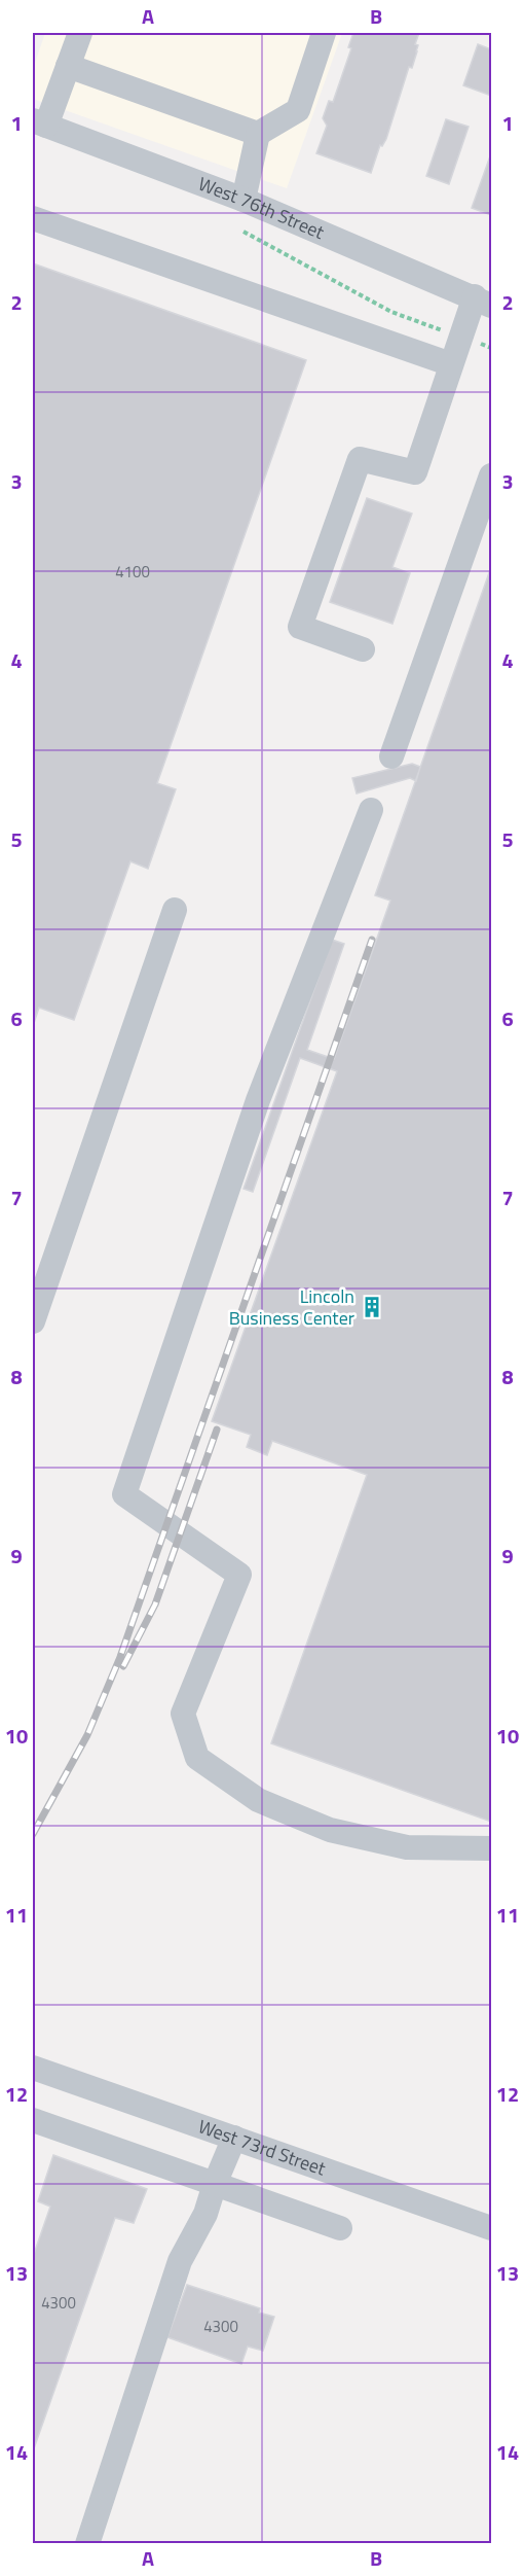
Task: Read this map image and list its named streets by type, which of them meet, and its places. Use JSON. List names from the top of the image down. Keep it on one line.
{"streets":{"street":["West 76th Street","West 73rd Street"]},"places":{"building":["Lincoln Business Center"]},"house_numbers":["4100","4300","4300"],"grid":{"columns":["A","B"],"rows":["1","2","3","4","5","6","7","8","9","10","11","12","13","14"]}}
